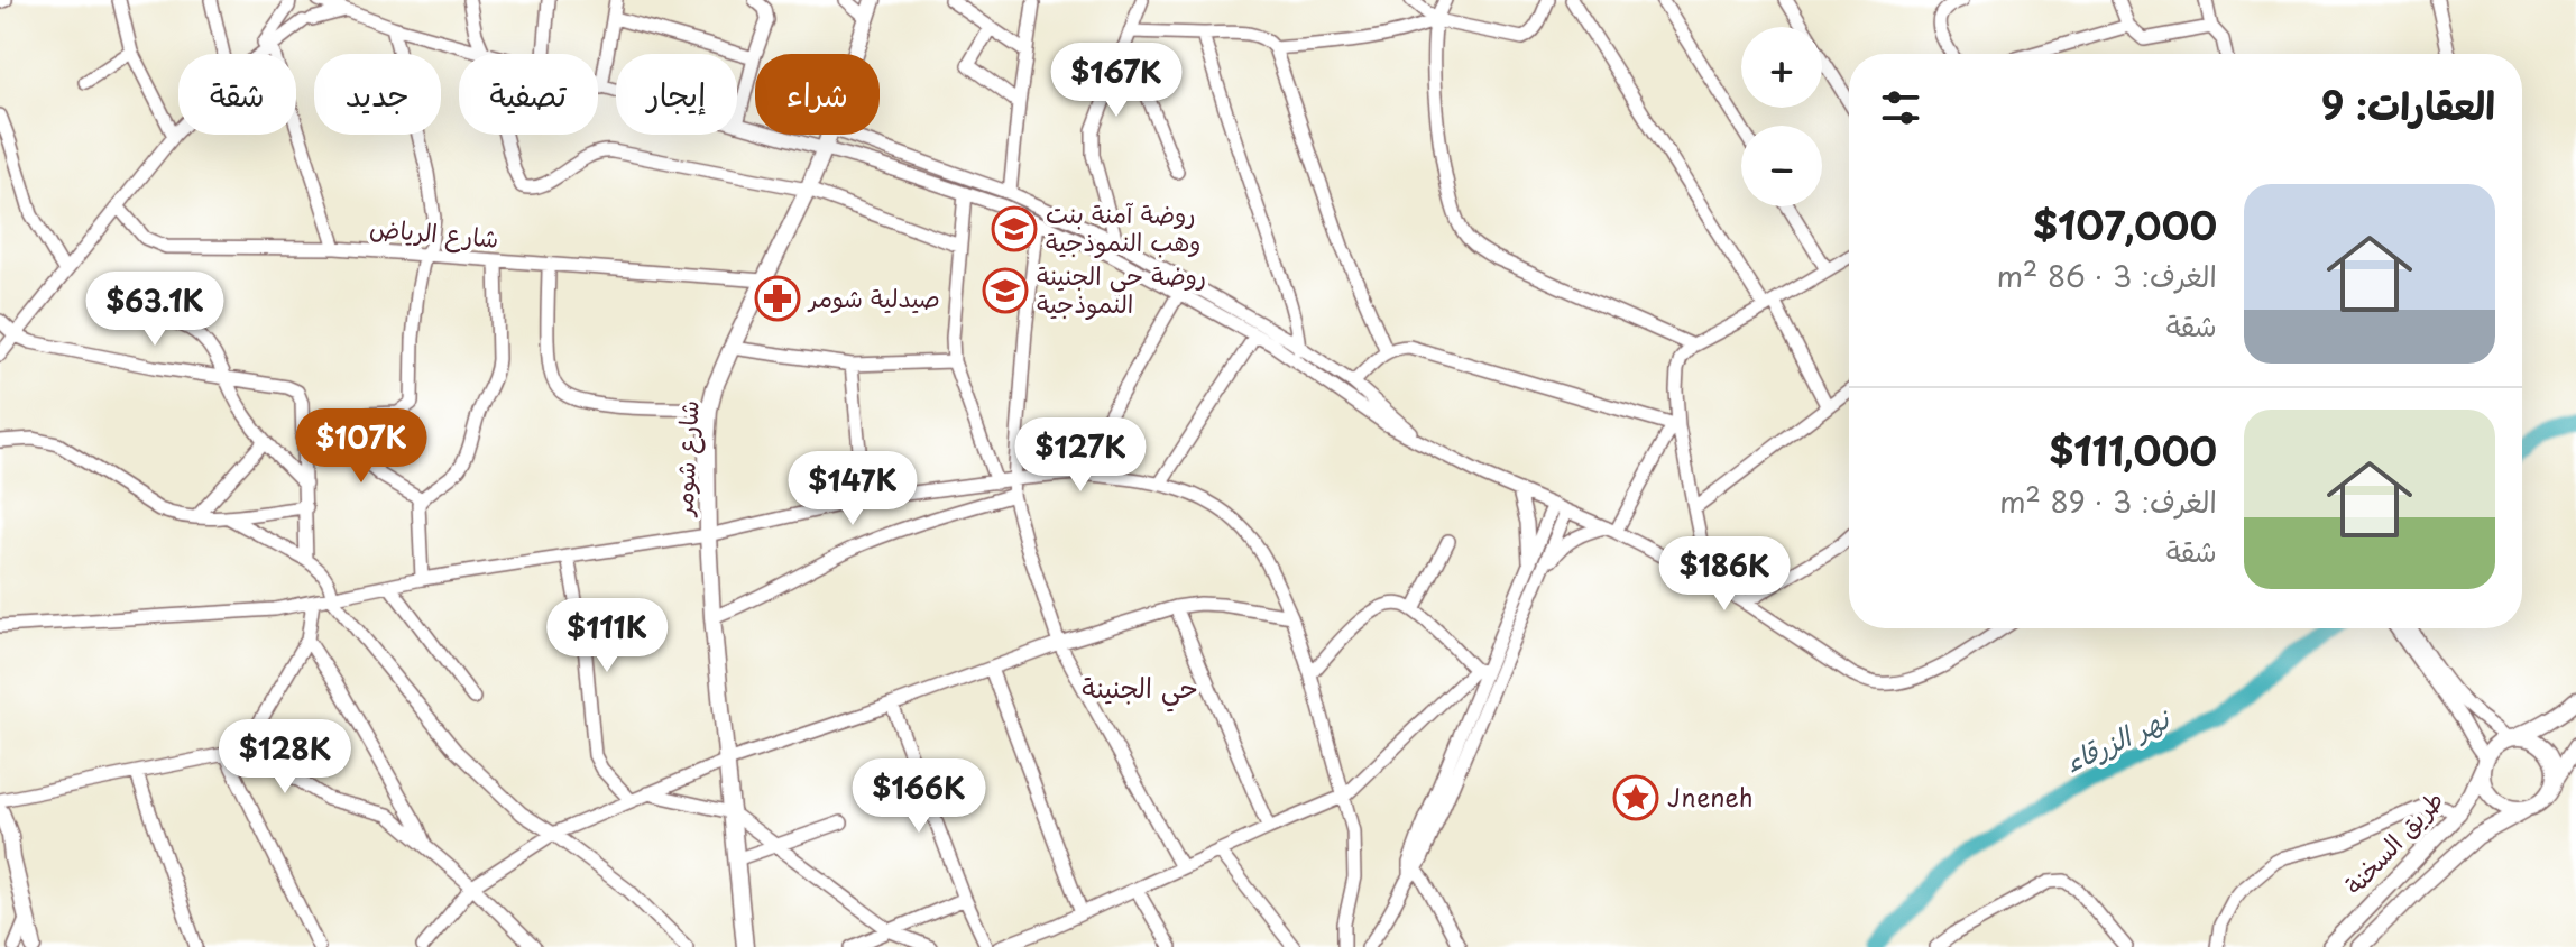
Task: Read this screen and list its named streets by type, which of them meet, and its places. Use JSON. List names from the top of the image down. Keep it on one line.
{"streets":{"main road":["شارع شومر","طريق السخنة"],"street":["شارع الرياض"]},"crossings":[["شارع الرياض","شارع شومر"]],"districts":["حي الجنينة"],"water":["نهر الزرقاء"],"places":{"school or university":["روضة آمنة بنت وهب النموذجية","روضة حي الجنينة النموذجية"],"pharmacy":["صيدلية شومر"],"place":["Jneneh"]},"page":{"map_buttons":["+","−"],"price":["$167K","$63.1K","$107K","$127K","$147K","$186K","$111K","$128K","$166K"],"chip":["شراء","إيجار","تصفية","جديد","شقة"],"heading":"العقارات: 9","list":[{"name":"$107,000","note":"الغرف: 3 · 86 m² · شقة"},{"name":"$111,000","note":"الغرف: 3 · 89 m² · شقة"}]}}
